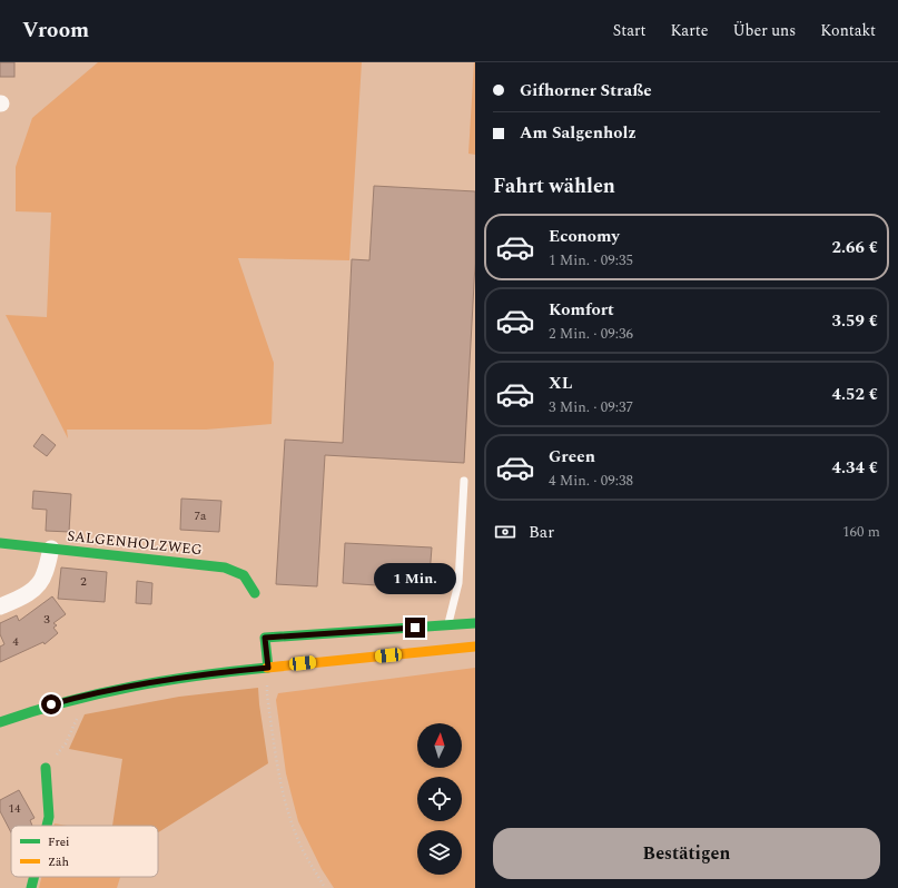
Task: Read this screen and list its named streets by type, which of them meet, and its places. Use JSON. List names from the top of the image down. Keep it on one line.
{"streets":{"street":["SALGENHOLZWEG"]},"house_numbers":["7a","2","3","4","14"],"legend":["Frei","Zäh"],"north":"top","page":{"header":"Vroom","nav":["Start","Karte","Über uns","Kontakt"],"banner":["Gifhorner Straße","Am Salgenholz"],"heading":"Fahrt wählen","list":[{"name":"Economy","note":"1 Min. · 09:35","value":"2.66 €"},{"name":"Komfort","note":"2 Min. · 09:36","value":"3.59 €"},{"name":"XL","note":"3 Min. · 09:37","value":"4.52 €"},{"name":"Green","note":"4 Min. · 09:38","value":"4.34 €"}],"pay":["Bar","160 m"],"bubble":"1 Min.","buttons":"Bestätigen"}}
